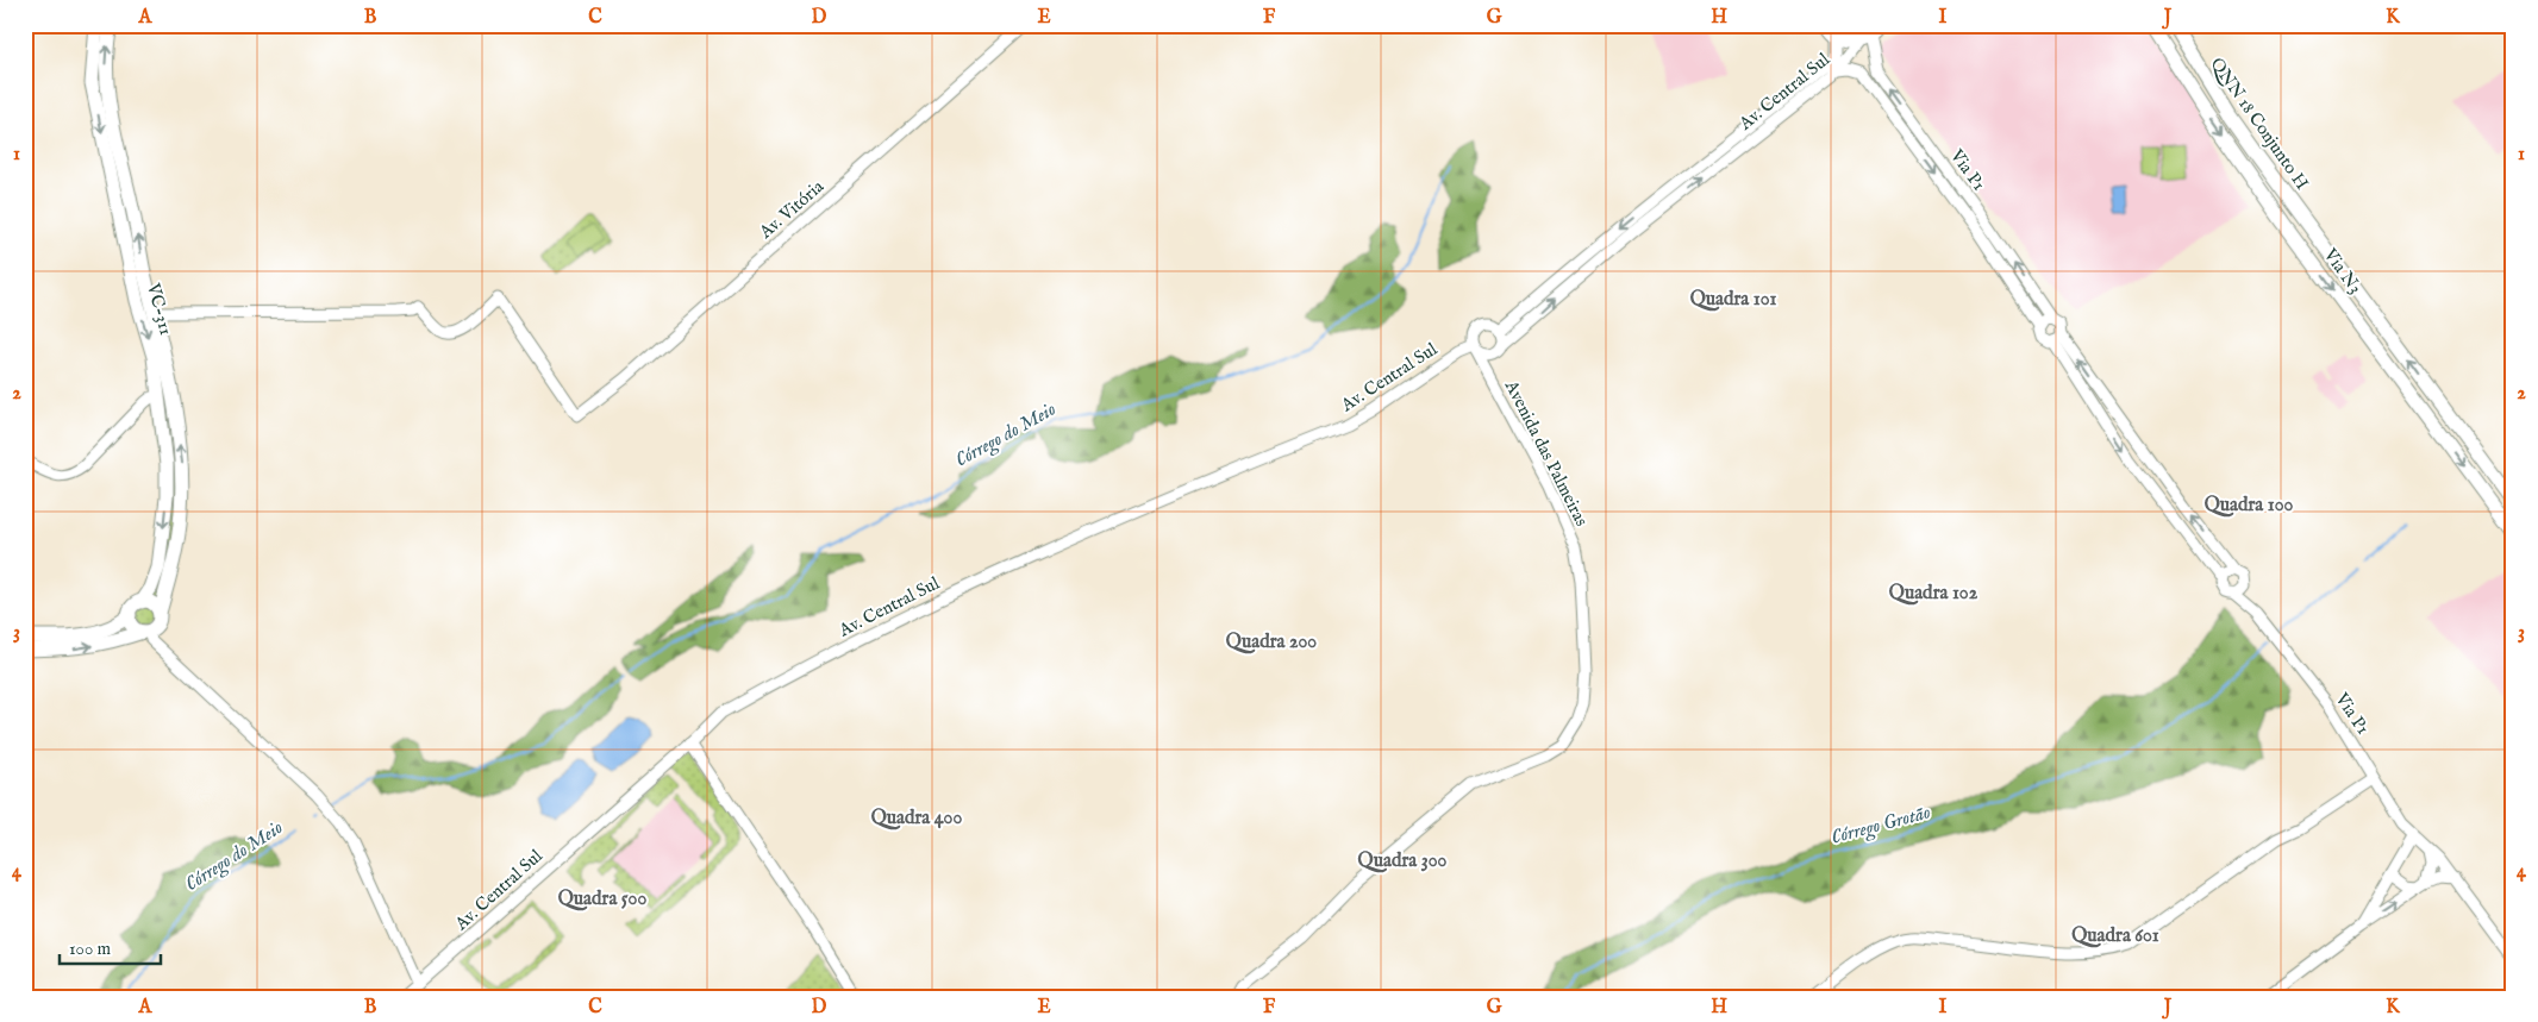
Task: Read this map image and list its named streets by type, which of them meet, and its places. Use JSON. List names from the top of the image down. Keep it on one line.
{"streets":{"main road":["QNN 18 Conjunto H","Via N3","VC-311"],"street":["Av. Central Sul","Via P1","Av. Vitória","Avenida das Palmeiras"]},"crossings":[["Av. Central Sul","Via P1"],["Av. Central Sul","Avenida das Palmeiras"],["QNN 18 Conjunto H","Via N3"],["Av. Vitória","VC-311"]],"districts":["Quadra 101","Quadra 100","Quadra 102","Quadra 200","Quadra 400","Quadra 300","Quadra 500","Quadra 601"],"water":["Córrego do Meio","Córrego Grotão"],"scale_bar":"100 m","grid":{"columns":["A","B","C","D","E","F","G","H","I","J","K"],"rows":["1","2","3","4"]}}
